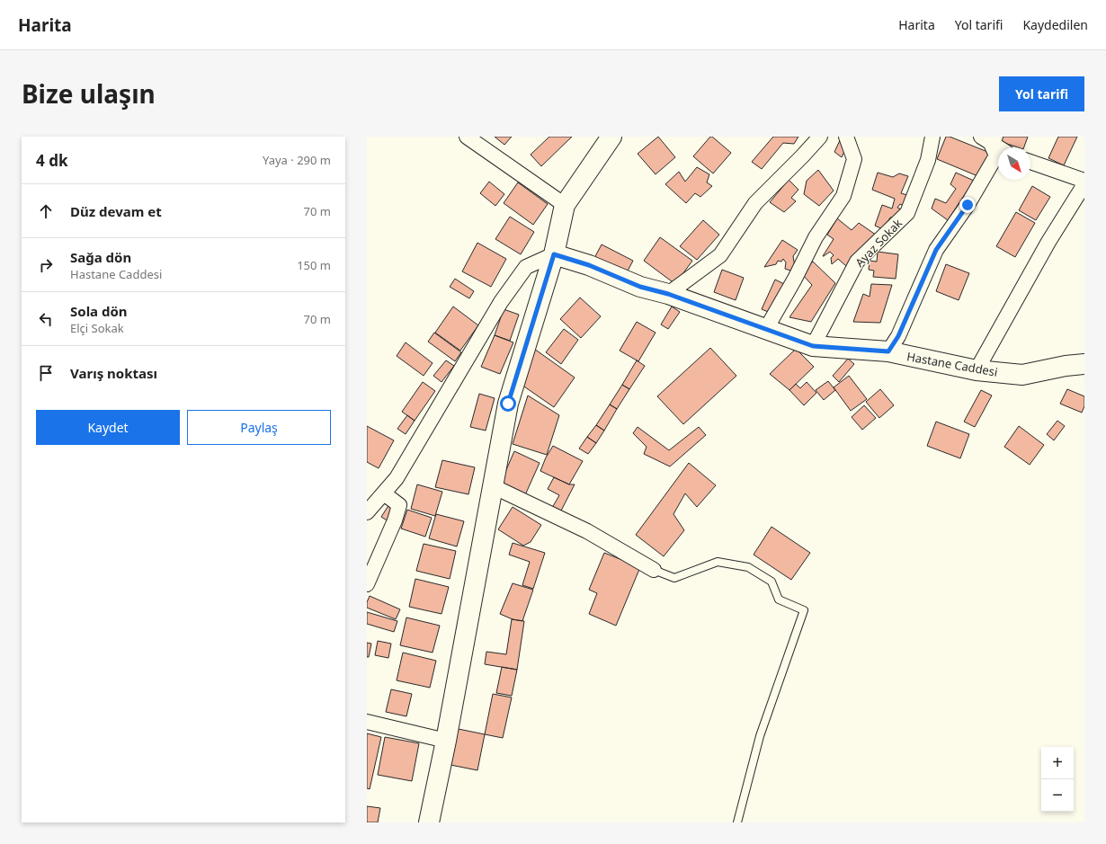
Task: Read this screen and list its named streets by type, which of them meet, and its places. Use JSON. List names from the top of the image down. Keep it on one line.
{"streets":{"street":["Ayaz Sokak","Hastane Caddesi"]},"crossings":[["Ayaz Sokak","Hastane Caddesi"]],"north":"bottom right","page":{"header":"Harita","nav":["Harita","Yol tarifi","Kaydedilen"],"title":"Bize ulaşın","buttons":["Yol tarifi",["Kaydet","Paylaş"]],"heading":["4 dk","Yaya · 290 m"],"list":[["Düz devam et","70 m"],["Sağa dön","Hastane Caddesi","150 m"],["Sola dön","Elçi Sokak","70 m"],"Varış noktası"],"map_buttons":["+","−"]}}
